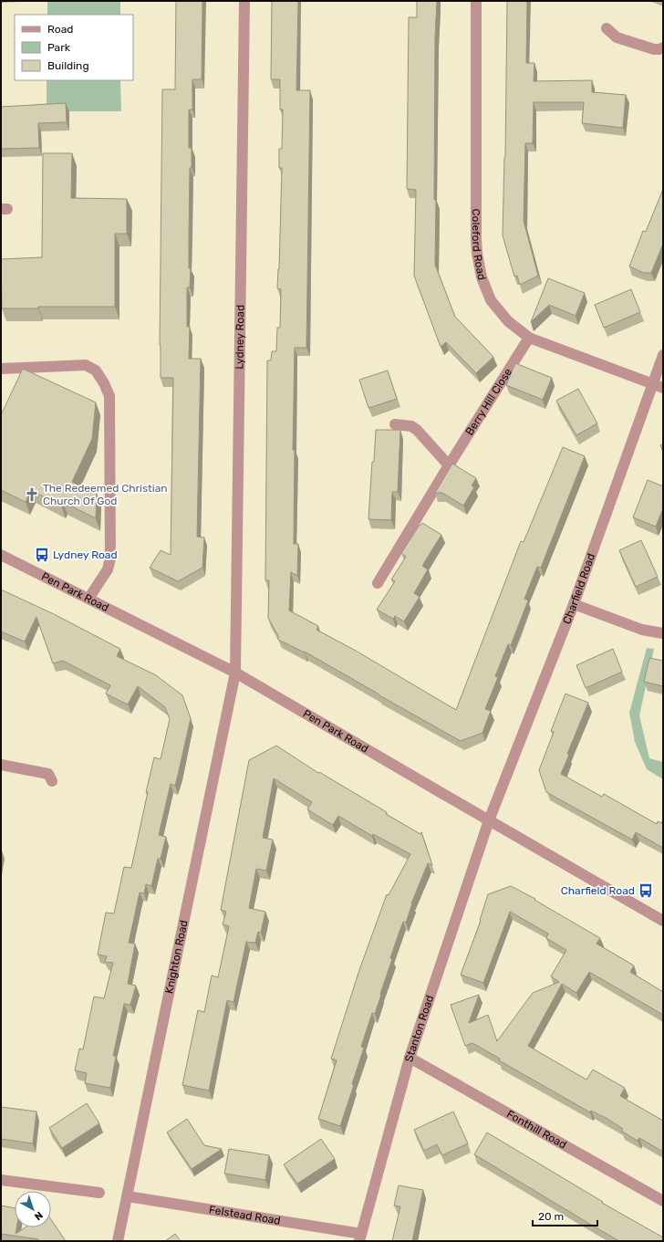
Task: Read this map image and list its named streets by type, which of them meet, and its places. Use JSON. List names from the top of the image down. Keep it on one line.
{"streets":{"street":["Coleford Road","Lydney Road","Berry Hill Close","Charfield Road","Pen Park Road","Knighton Road","Stanton Road","Fonthill Road","Felstead Road"]},"crossings":[["Coleford Road","Berry Hill Close"],["Coleford Road","Charfield Road"],["Lydney Road","Pen Park Road"],["Lydney Road","Knighton Road"],["Charfield Road","Pen Park Road"],["Charfield Road","Stanton Road"],["Pen Park Road","Knighton Road"],["Pen Park Road","Stanton Road"],["Knighton Road","Felstead Road"],["Stanton Road","Fonthill Road"],["Stanton Road","Felstead Road"]],"places":{"church":["The Redeemed Christian Church Of God"],"bus stop":["Lydney Road","Charfield Road"]},"legend":["Road","Park","Building"],"scale_bar":"20 m","north":"bottom right"}
